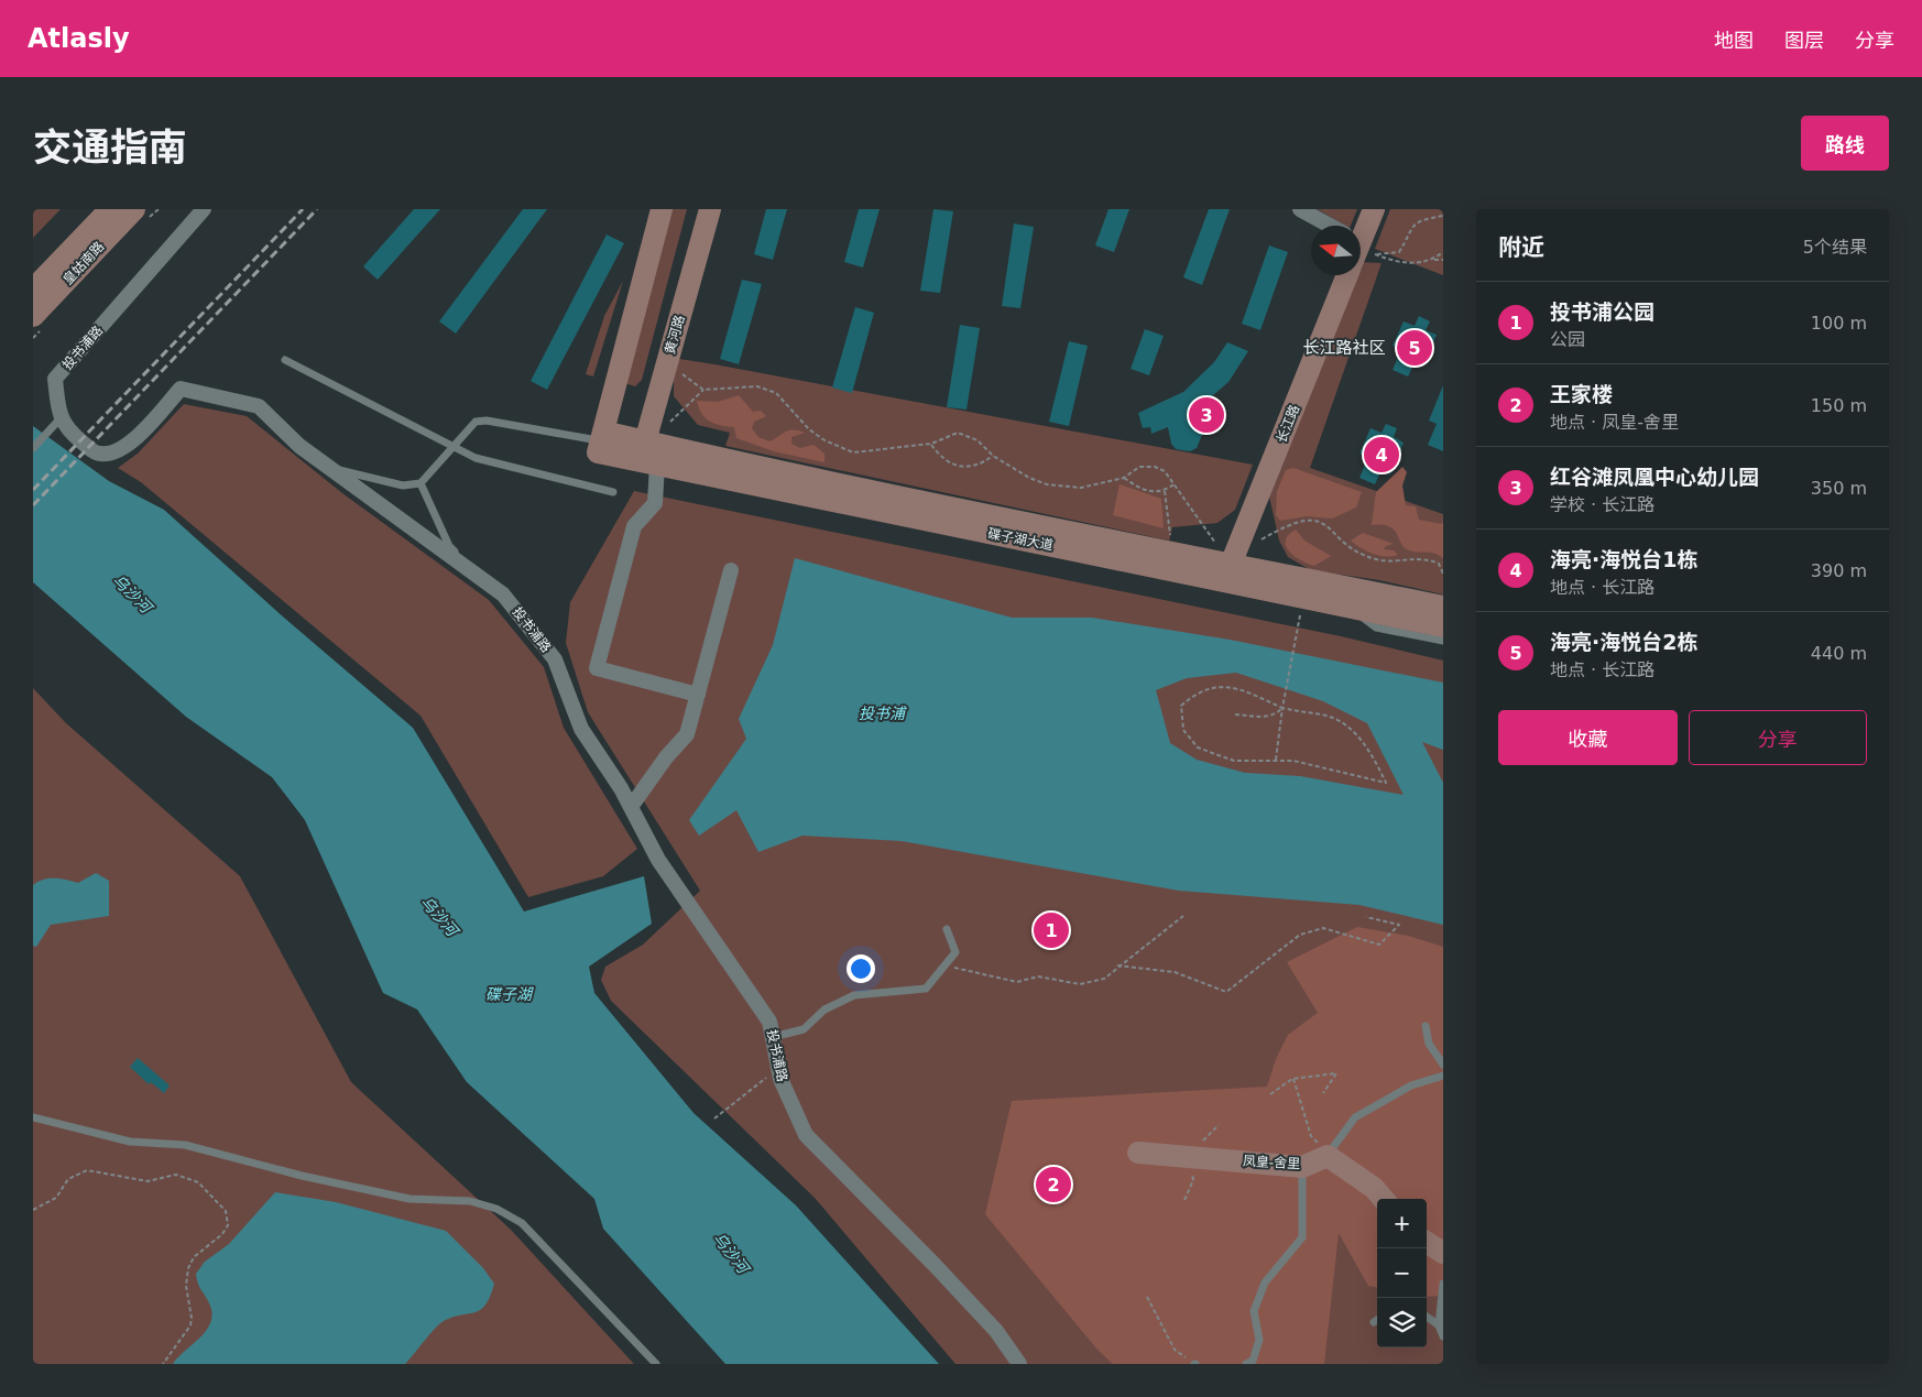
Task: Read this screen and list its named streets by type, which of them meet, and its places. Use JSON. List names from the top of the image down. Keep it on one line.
{"streets":{"main road":["皇姑南路","黄河路","长江路","碟子湖大道","凤皇-舍里"],"street":["投书浦路"]},"crossings":[["黄河路","碟子湖大道"],["长江路","碟子湖大道"]],"districts":["长江路社区"],"water":["乌沙河","投书浦","碟子湖"],"north":"left","page":{"header":"Atlasly","nav":["地图","图层","分享"],"title":"交通指南","buttons":["路线",["收藏","分享"]],"heading":["附近","5个结果"],"list":[{"mark":"1","name":"投书浦公园","note":"公园","value":"100 m"},{"mark":"2","name":"王家楼","note":"地点 · 凤皇-舍里","value":"150 m"},{"mark":"3","name":"红谷滩凤凰中心幼儿园","note":"学校 · 长江路","value":"350 m"},{"mark":"4","name":"海亮·海悦台1栋","note":"地点 · 长江路","value":"390 m"},{"mark":"5","name":"海亮·海悦台2栋","note":"地点 · 长江路","value":"440 m"}],"pins":["5","3","4","1","2"],"map_buttons":["+","−"]}}
